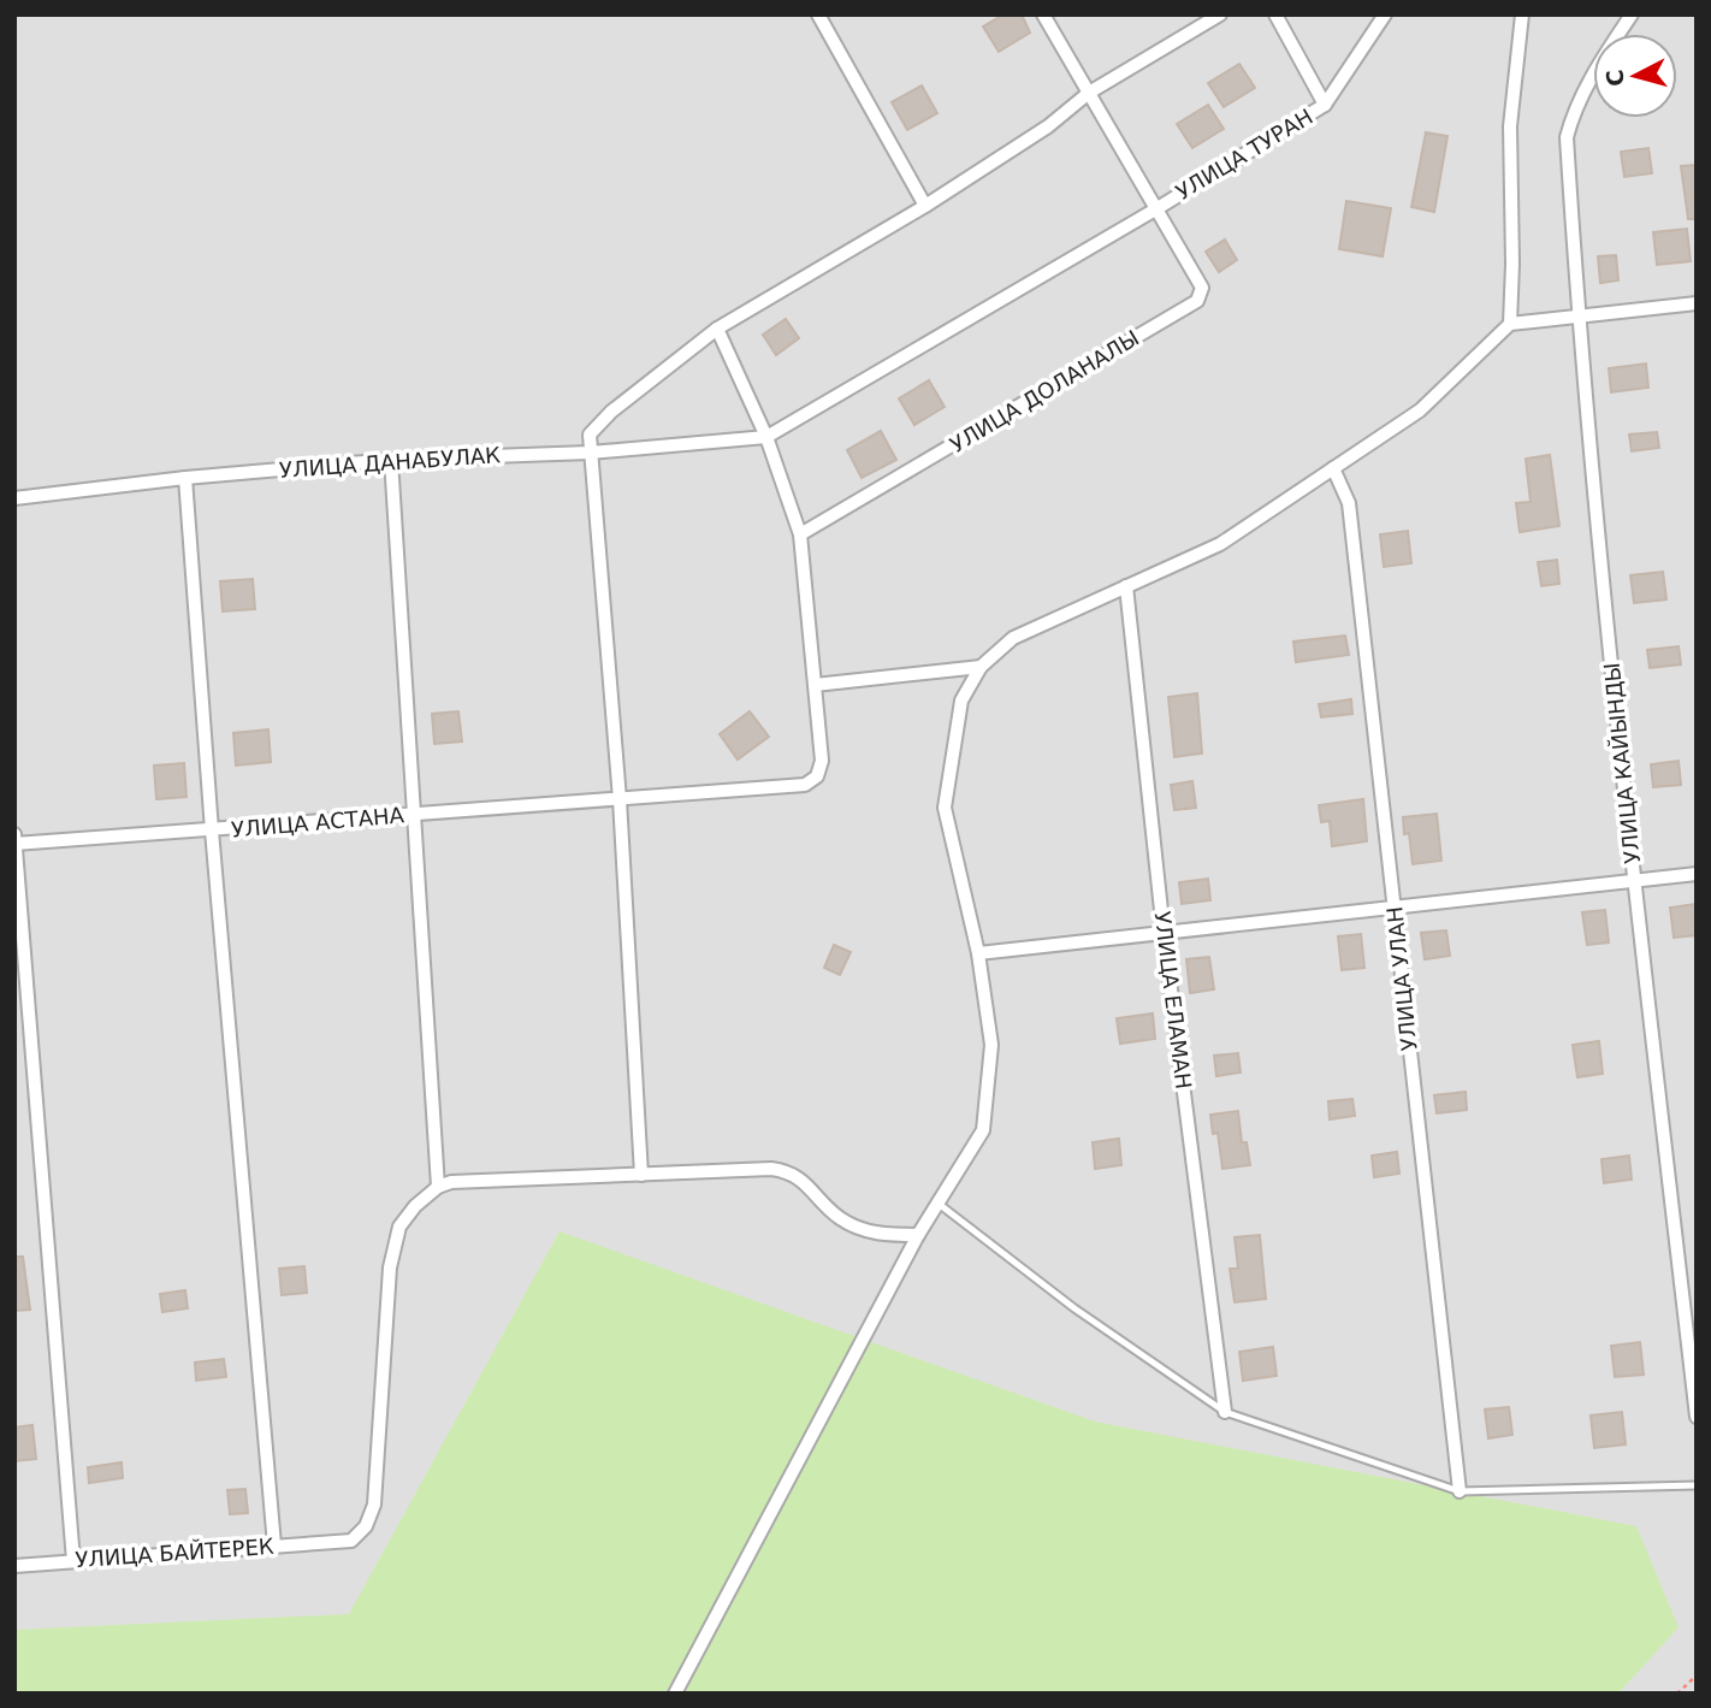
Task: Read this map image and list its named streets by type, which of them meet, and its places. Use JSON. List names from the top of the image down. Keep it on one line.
{"streets":{"street":["УЛИЦА ТУРАН","УЛИЦА ДОЛАНАЛЫ","УЛИЦА ДАНАБУЛАК","УЛИЦА КАЙЫНДЫ","УЛИЦА АСТАНА","УЛИЦА УЛАН","УЛИЦА ЕЛАМАН","УЛИЦА БАЙТЕРЕК"]},"crossings":[["УЛИЦА ТУРАН","УЛИЦА ДОЛАНАЛЫ"],["УЛИЦА ТУРАН","УЛИЦА ДАНАБУЛАК"]],"north":"left"}
